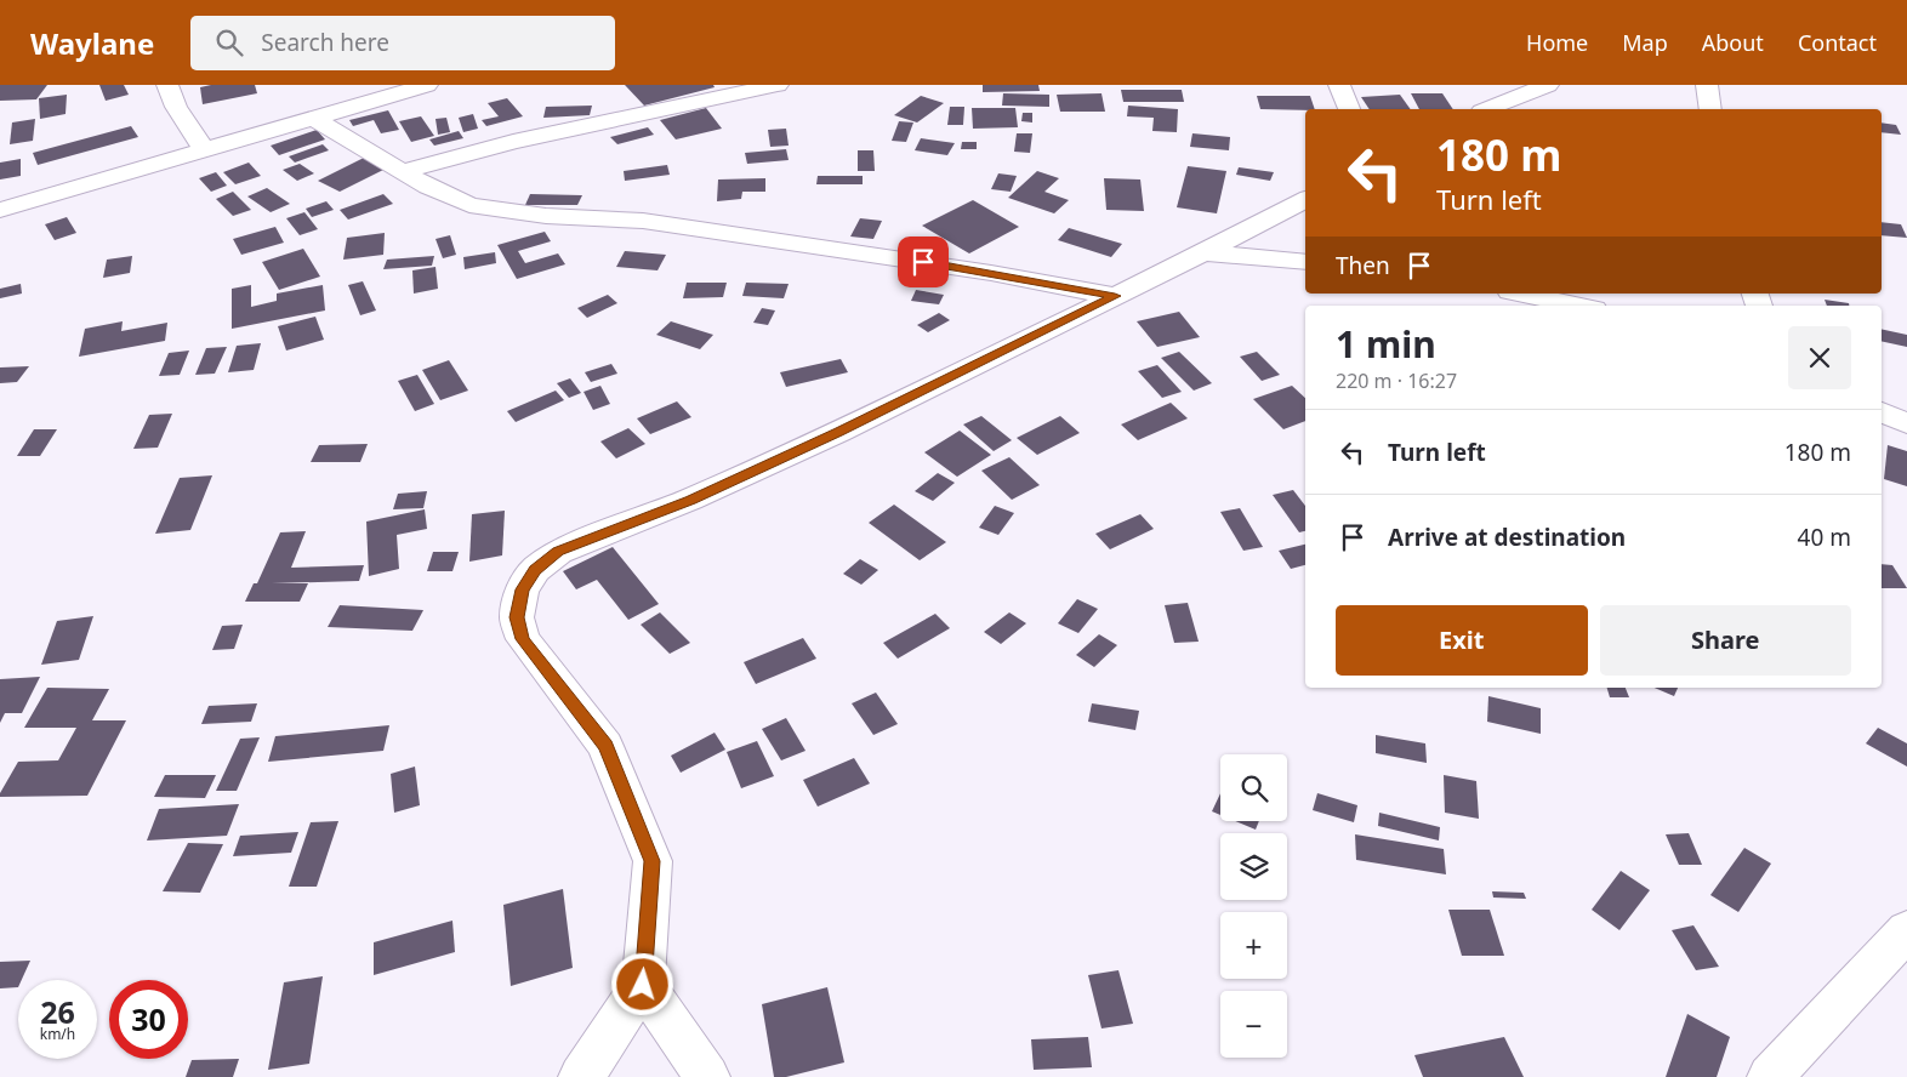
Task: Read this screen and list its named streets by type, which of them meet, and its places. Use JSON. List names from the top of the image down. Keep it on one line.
{"page":{"header":"Waylane","search":"Search here","nav":["Home","Map","About","Contact"],"turn":["180 m","Turn left"],"then":"Then","heading":["1 min","220 m · 16:27"],"list":[{"name":"Turn left","value":"180 m"},{"name":"Arrive at destination","value":"40 m"}],"buttons":["Exit","Share"],"map_buttons":["+","−"],"speed":"26 km/h","limit":"30"}}
